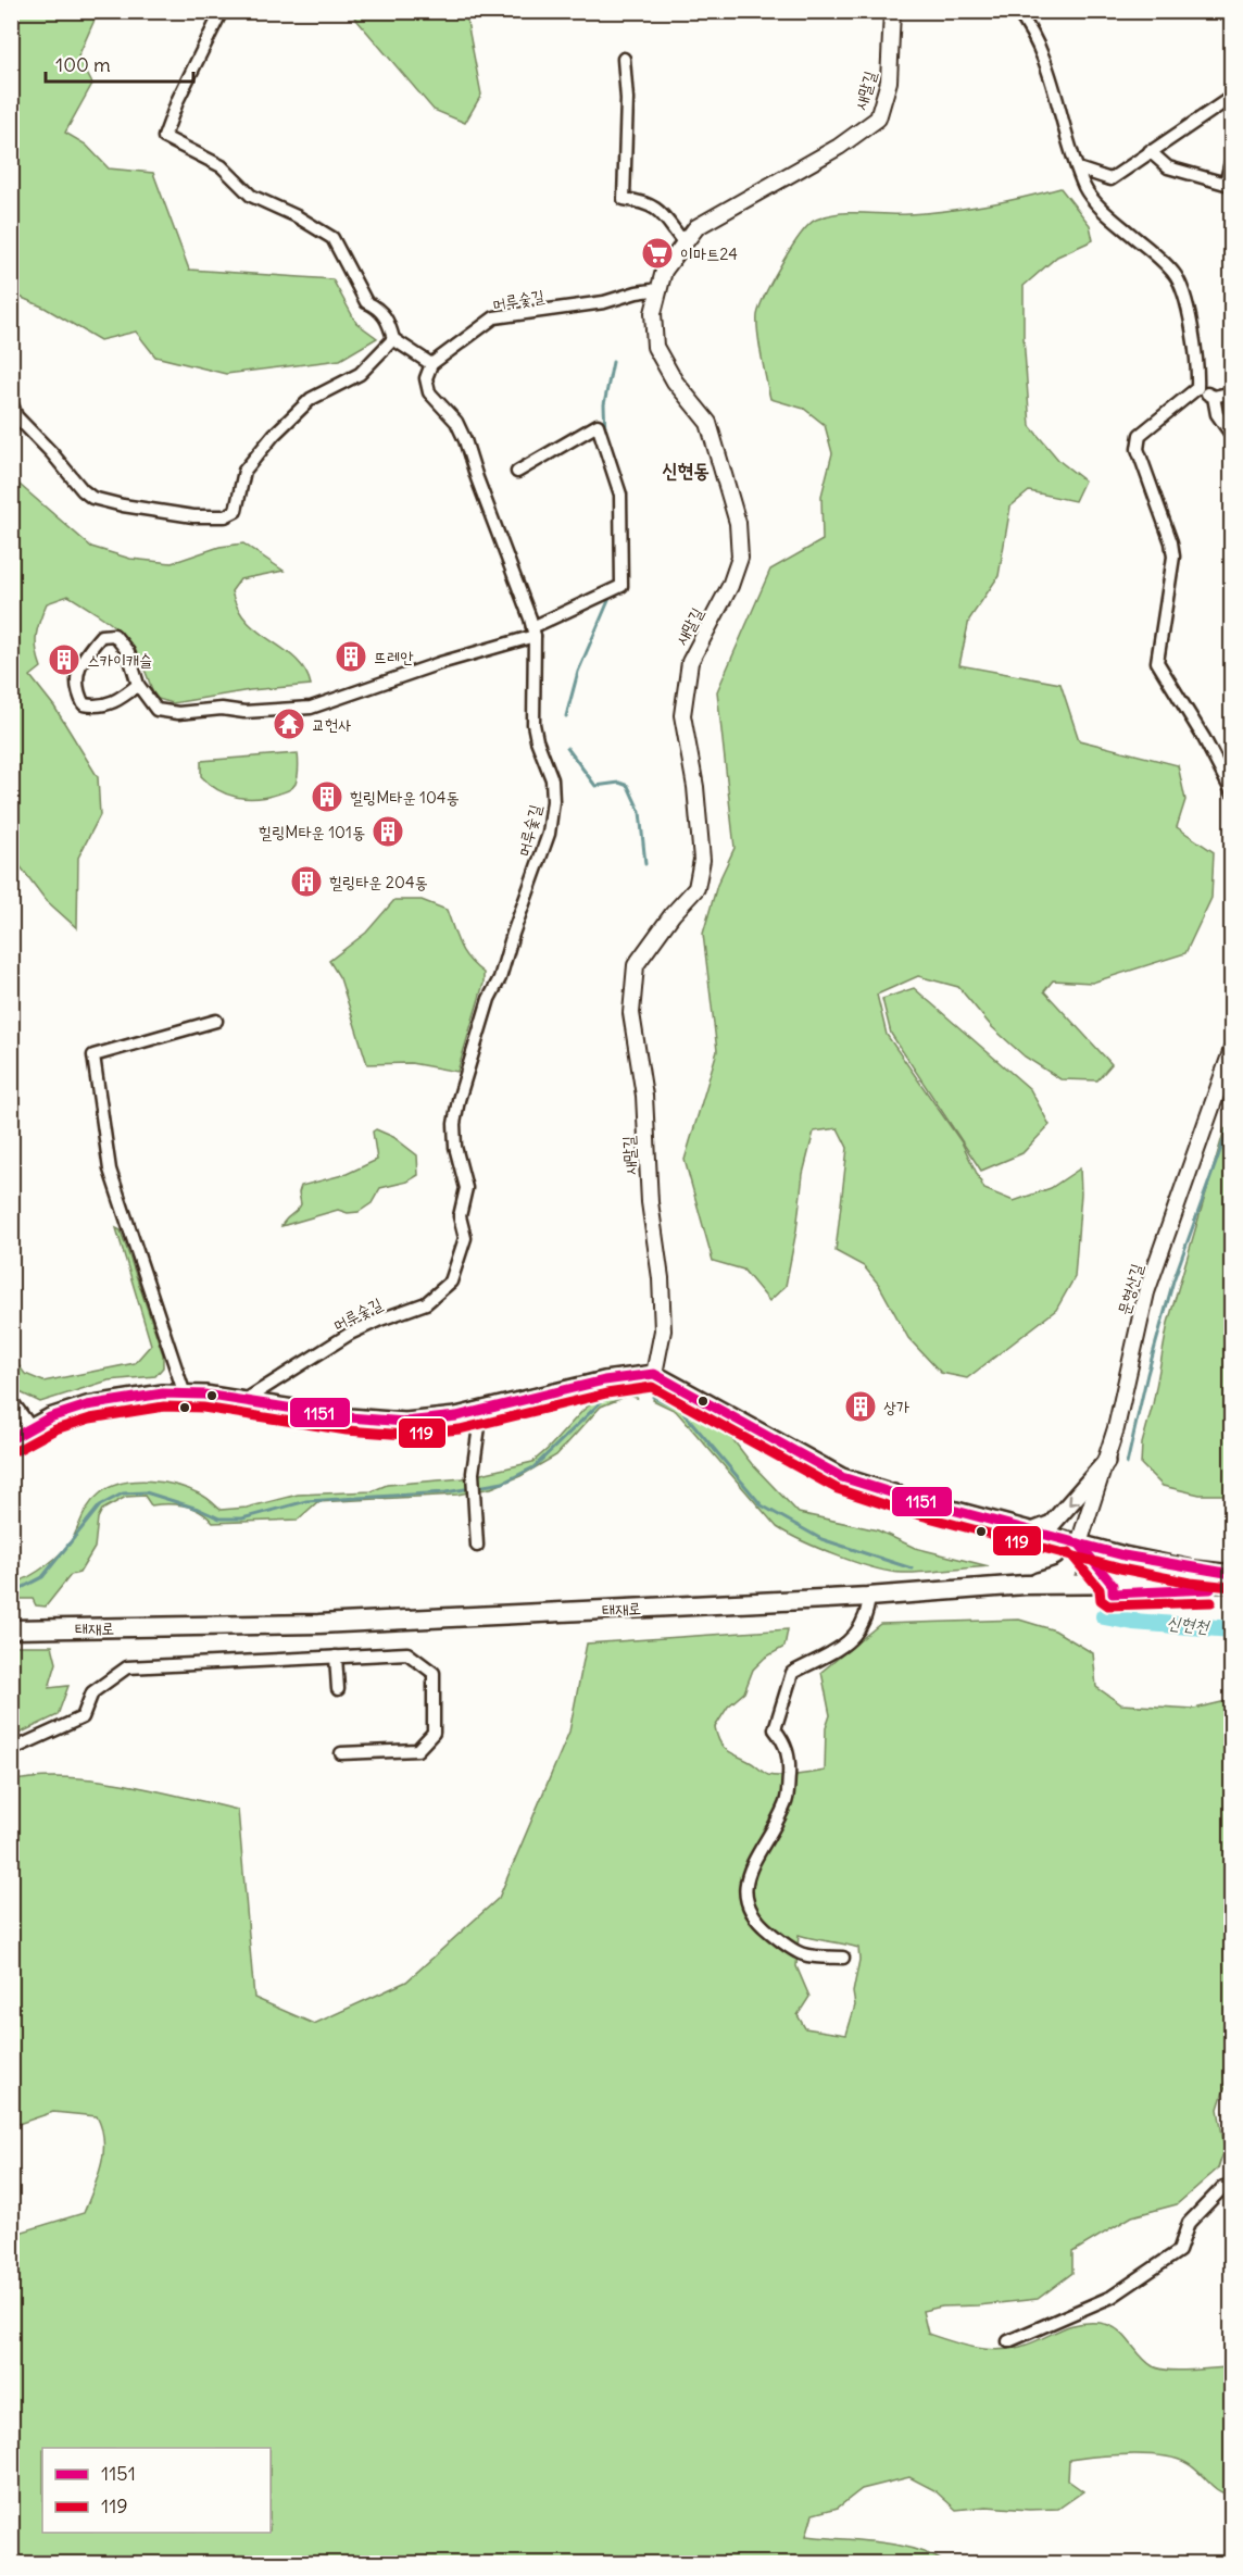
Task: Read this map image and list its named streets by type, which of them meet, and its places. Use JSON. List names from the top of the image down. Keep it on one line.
{"streets":{"main road":["태재로"],"street":["새말길","머루숯길","문형산길"]},"crossings":[["새말길","머루숯길"]],"districts":["신현동"],"water":["신현천"],"places":{"supermarket":["이마트24"],"building":["뜨레안","스카이캐슬","힐링M타운 104동","힐링M타운 101동","힐링타운 204동","상가"],"temple":["교헌사"]},"lines":["transit line 1151","transit line 119"],"legend":["1151","119"],"scale_bar":"100 m"}
